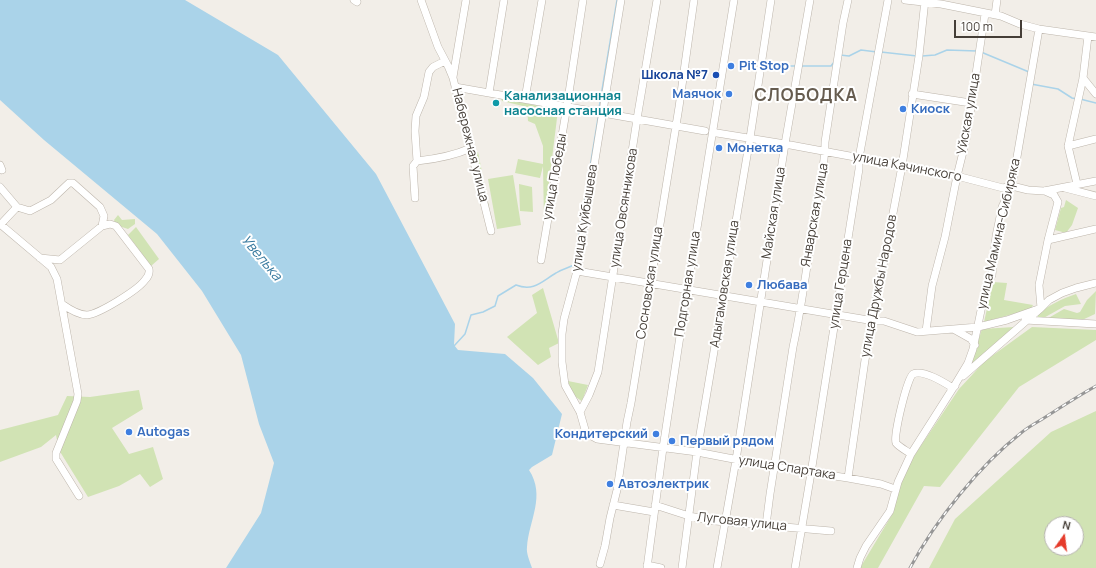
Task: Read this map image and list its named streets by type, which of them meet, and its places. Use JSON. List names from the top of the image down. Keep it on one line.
{"streets":{"street":["Уйская улица","Набережная улица","улица Качинского","улица Победы","улица Овсянникова","Майская улица","Январская улица","улица Куйбышева","улица Мамина-Сибиряка","Сосновская улица","Подгорная улица","Адыгамовская улица","улица Герцена","улица Дружбы Народов","улица Спартака","Луговая улица"]},"crossings":[["Уйская улица","улица Качинского"],["улица Качинского","Майская улица"],["улица Качинского","Январская улица"],["улица Качинского","улица Мамина-Сибиряка"],["улица Качинского","Адыгамовская улица"],["улица Качинского","улица Герцена"],["улица Качинского","улица Дружбы Народов"],["улица Овсянникова","улица Куйбышева"],["Майская улица","улица Спартака"],["Майская улица","Луговая улица"],["Январская улица","улица Спартака"],["Январская улица","Луговая улица"],["улица Куйбышева","улица Спартака"],["улица Мамина-Сибиряка","улица Спартака"],["Сосновская улица","улица Спартака"],["Сосновская улица","Луговая улица"],["Подгорная улица","улица Спартака"],["Подгорная улица","Луговая улица"],["Адыгамовская улица","улица Спартака"],["Адыгамовская улица","Луговая улица"],["улица Герцена","улица Спартака"],["улица Герцена","Луговая улица"],["улица Дружбы Народов","улица Спартака"]],"districts":["СЛОБОДКА"],"water":["Увелька"],"places":["Pit Stop","Школа №7","Маячок","Канализационная насосная станция","Киоск","Монетка","Любава","Autogas","Кондитерский","Первый рядом","Автоэлектрик"],"scale_bar":"100 m","north":"top"}
